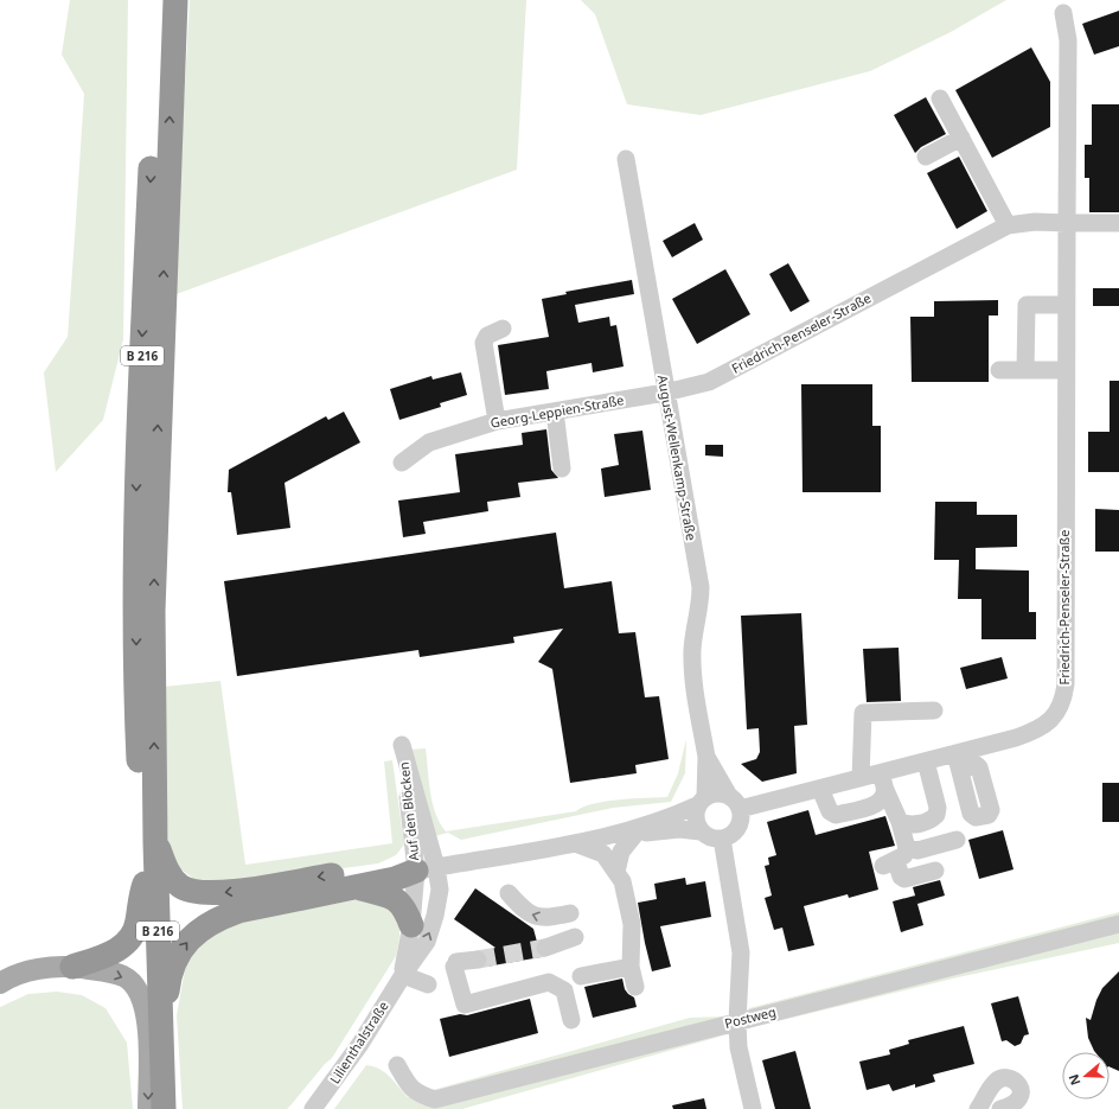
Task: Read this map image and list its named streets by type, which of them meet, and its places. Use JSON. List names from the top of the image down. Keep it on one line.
{"streets":{"highway":["B 216"],"street":["Friedrich-Penseler-Straße","Georg-Leppien-Straße","August-Wellenkamp-Straße","Auf den Blöcken","Postweg","Lilienthalstraße"]},"crossings":[["Friedrich-Penseler-Straße","Georg-Leppien-Straße"],["Friedrich-Penseler-Straße","August-Wellenkamp-Straße"],["Friedrich-Penseler-Straße","Auf den Blöcken"],["Georg-Leppien-Straße","August-Wellenkamp-Straße"],["August-Wellenkamp-Straße","Auf den Blöcken"],["Auf den Blöcken","Lilienthalstraße"]],"north":"left"}
